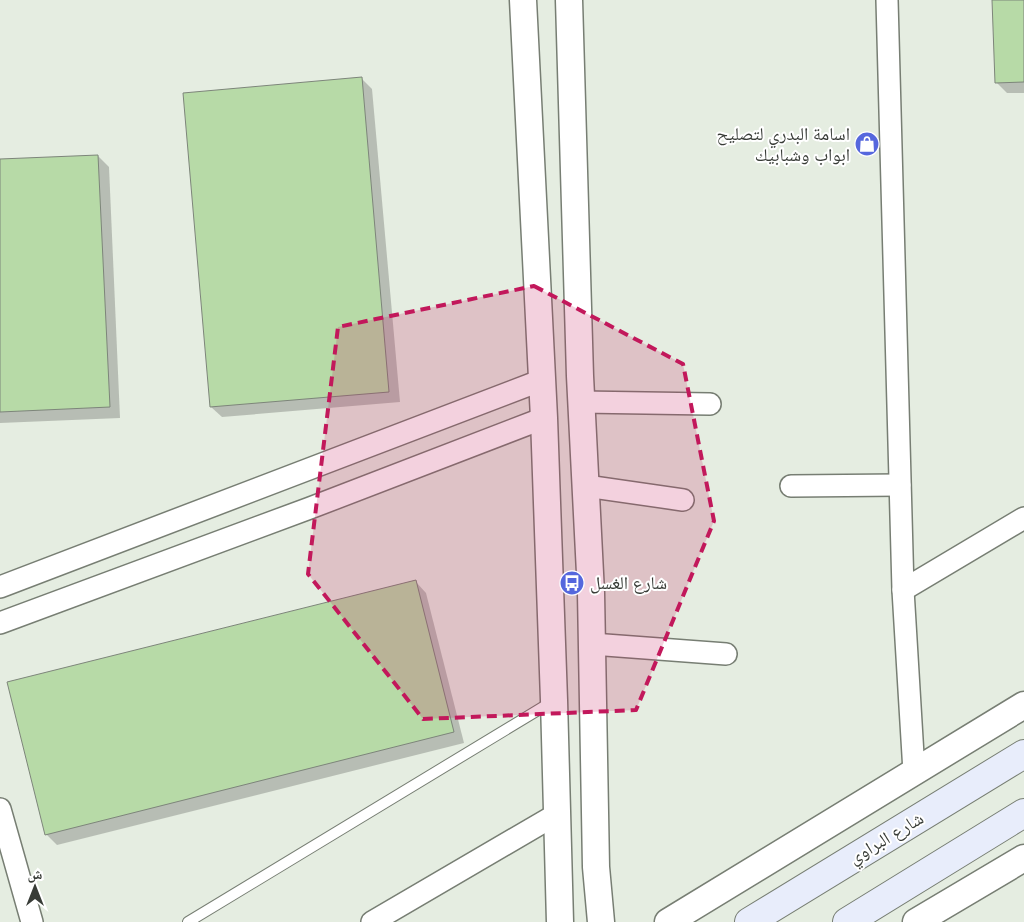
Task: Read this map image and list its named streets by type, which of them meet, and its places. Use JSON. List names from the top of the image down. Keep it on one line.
{"streets":{"main road":["شارع البراوي"]},"places":{"shop":["اسامة البدري لتصليح ابواب وشبابيك"],"bus stop":["شارع الغسل"]},"north":"top"}
